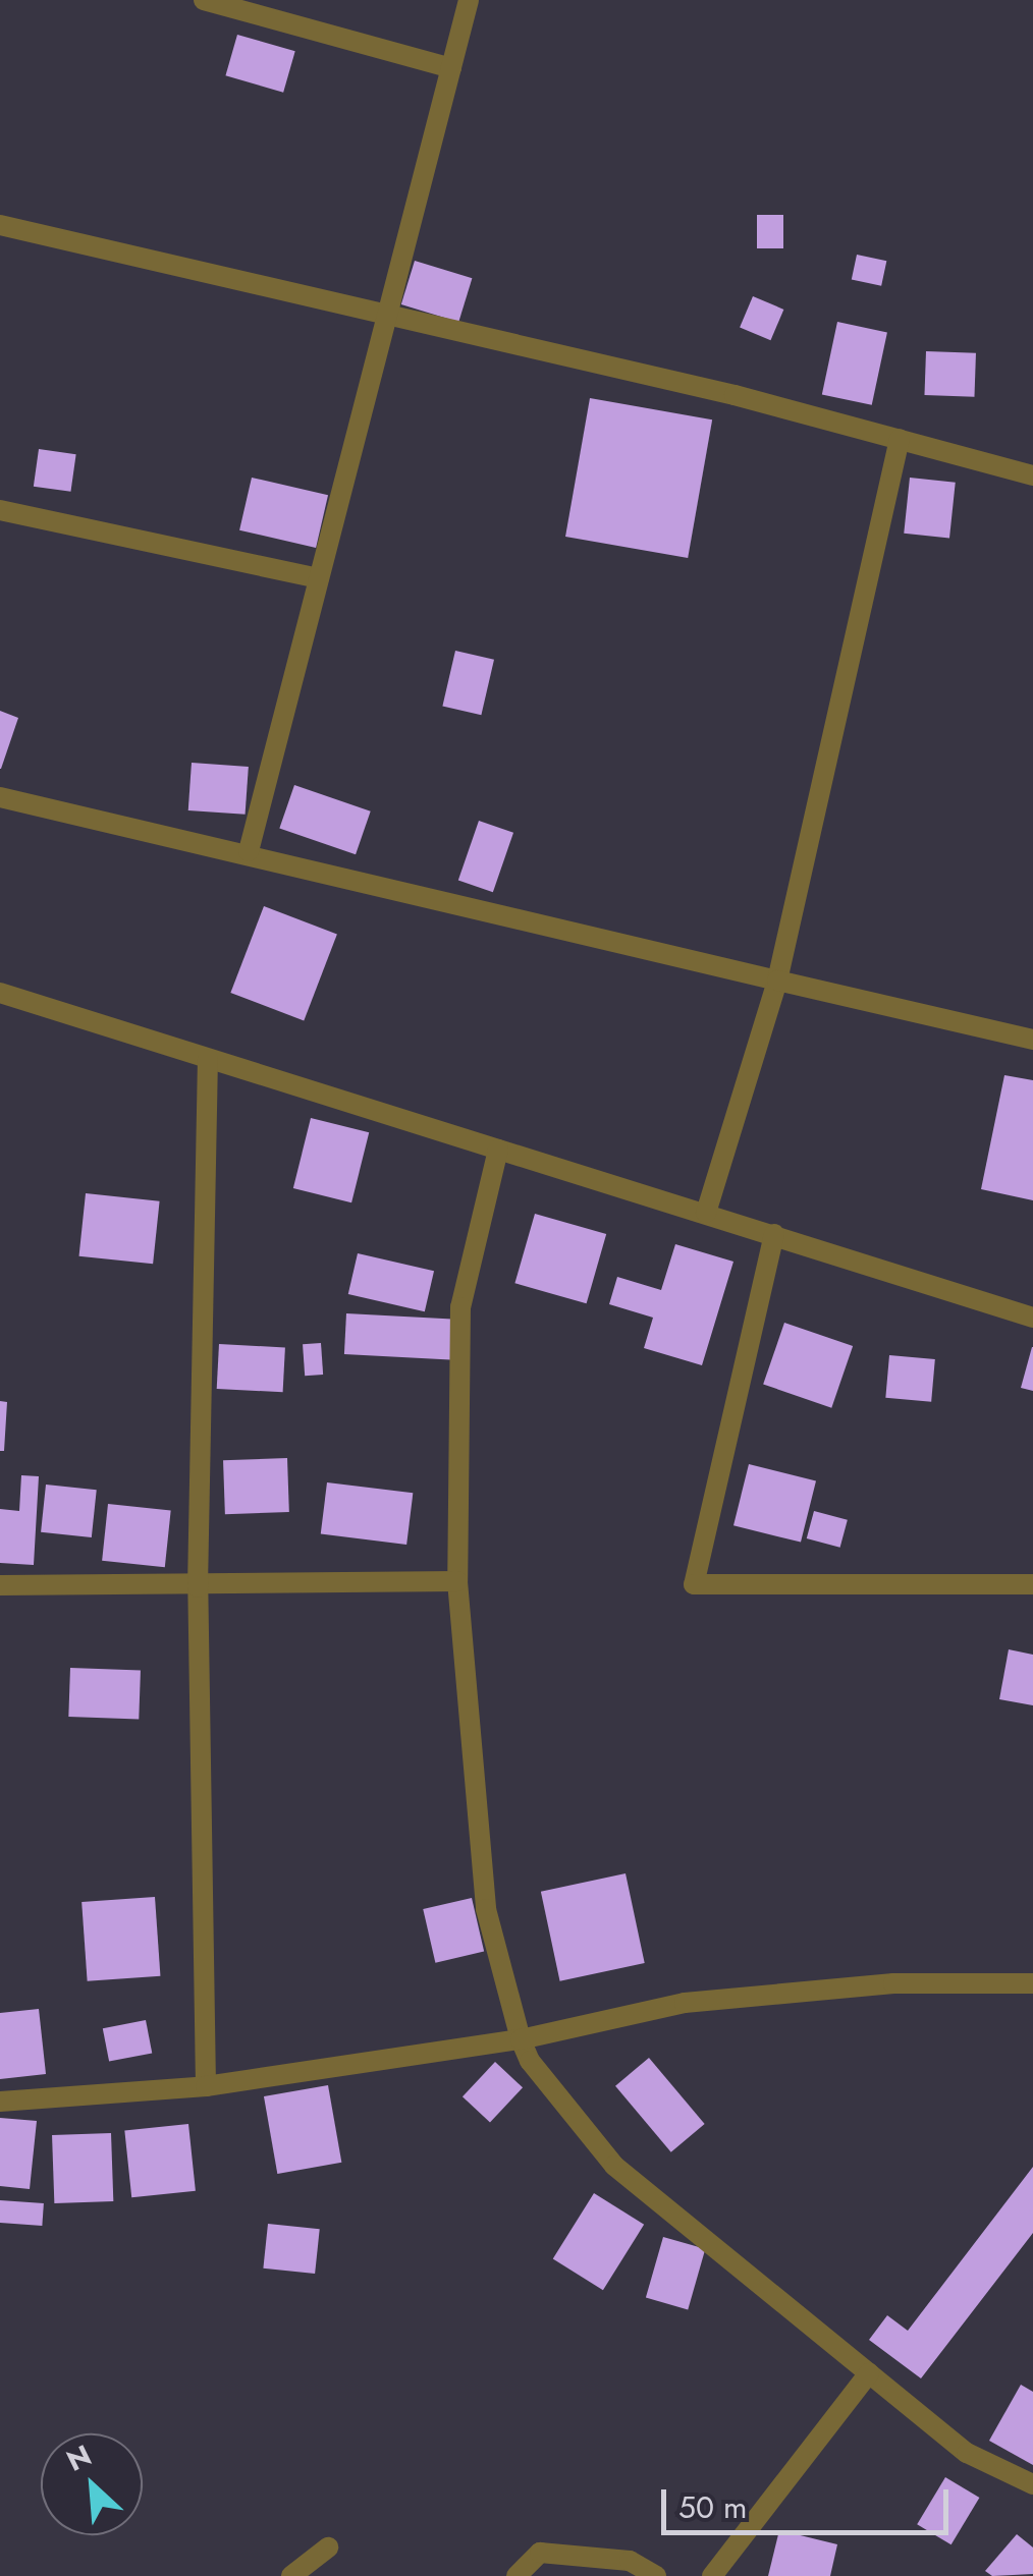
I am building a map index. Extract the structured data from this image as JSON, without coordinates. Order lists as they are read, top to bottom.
{
  "scale_bar": "50 m",
  "north": "top left"
}
